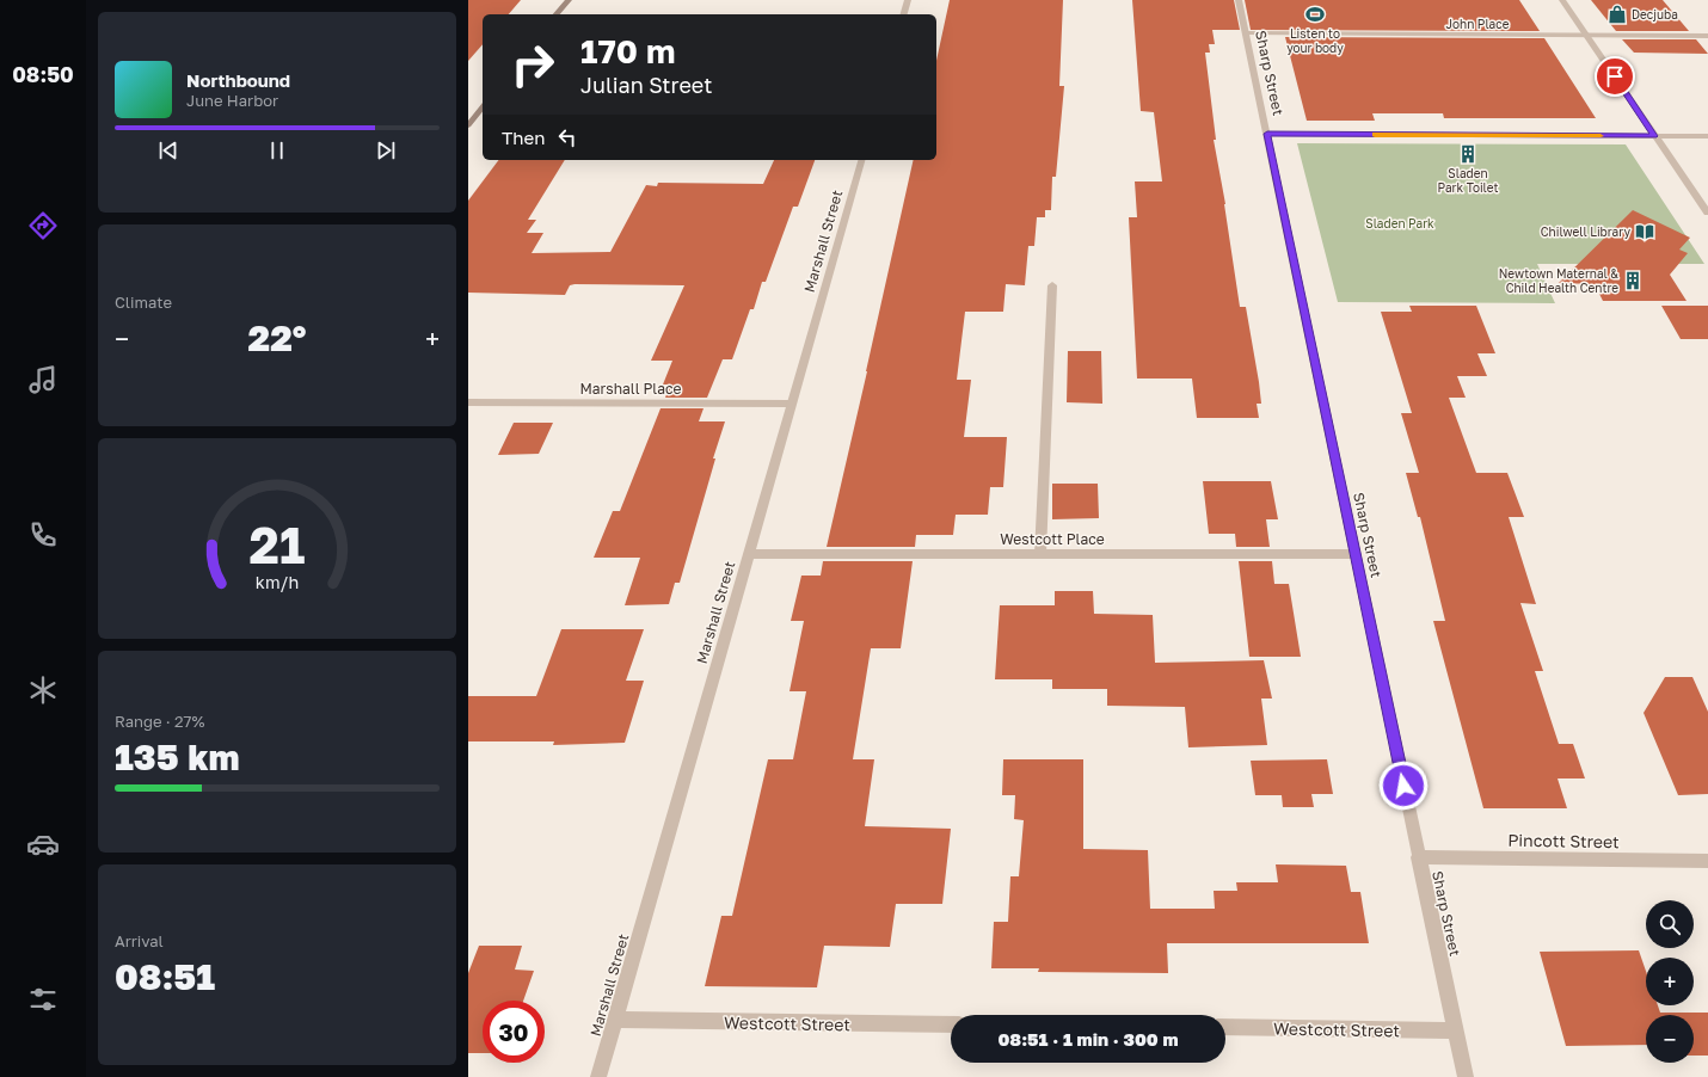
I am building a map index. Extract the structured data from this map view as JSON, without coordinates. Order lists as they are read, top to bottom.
{
  "streets": {
    "street": [
      "John Place",
      "Sharp Street",
      "Marshall Street",
      "Marshall Place",
      "Westcott Place",
      "Pincott Street",
      "Westcott Street"
    ]
  },
  "crossings": [
    ["John Place", "Sharp Street"],
    ["Sharp Street", "Westcott Place"],
    ["Sharp Street", "Pincott Street"],
    ["Sharp Street", "Westcott Street"],
    ["Marshall Street", "Marshall Place"],
    ["Marshall Street", "Westcott Place"],
    ["Marshall Street", "Westcott Street"]
  ],
  "parks": ["Sladen Park"],
  "places": {
    "sports": ["Listen to your body"],
    "shop": ["Decjuba"],
    "building": ["Sladen Park Toilet", "Newtown Maternal & Child Health Centre"],
    "library": ["Chilwell Library"]
  },
  "page": {
    "tabs": "08:50",
    "turn": ["170 m", "Julian Street"],
    "song": ["Northbound", "June Harbor"],
    "then": "Then",
    "tile": [
      "Climate",
      ["Range · 27%", "135 km"],
      ["Arrival", "08:51"]
    ],
    "heat": ["−", "22°", "+"],
    "map_buttons": ["+", "−"],
    "limit": "30",
    "trip": "08:51 · 1 min · 300 m",
    "gauge": ["21", "km/h"]
  }
}
